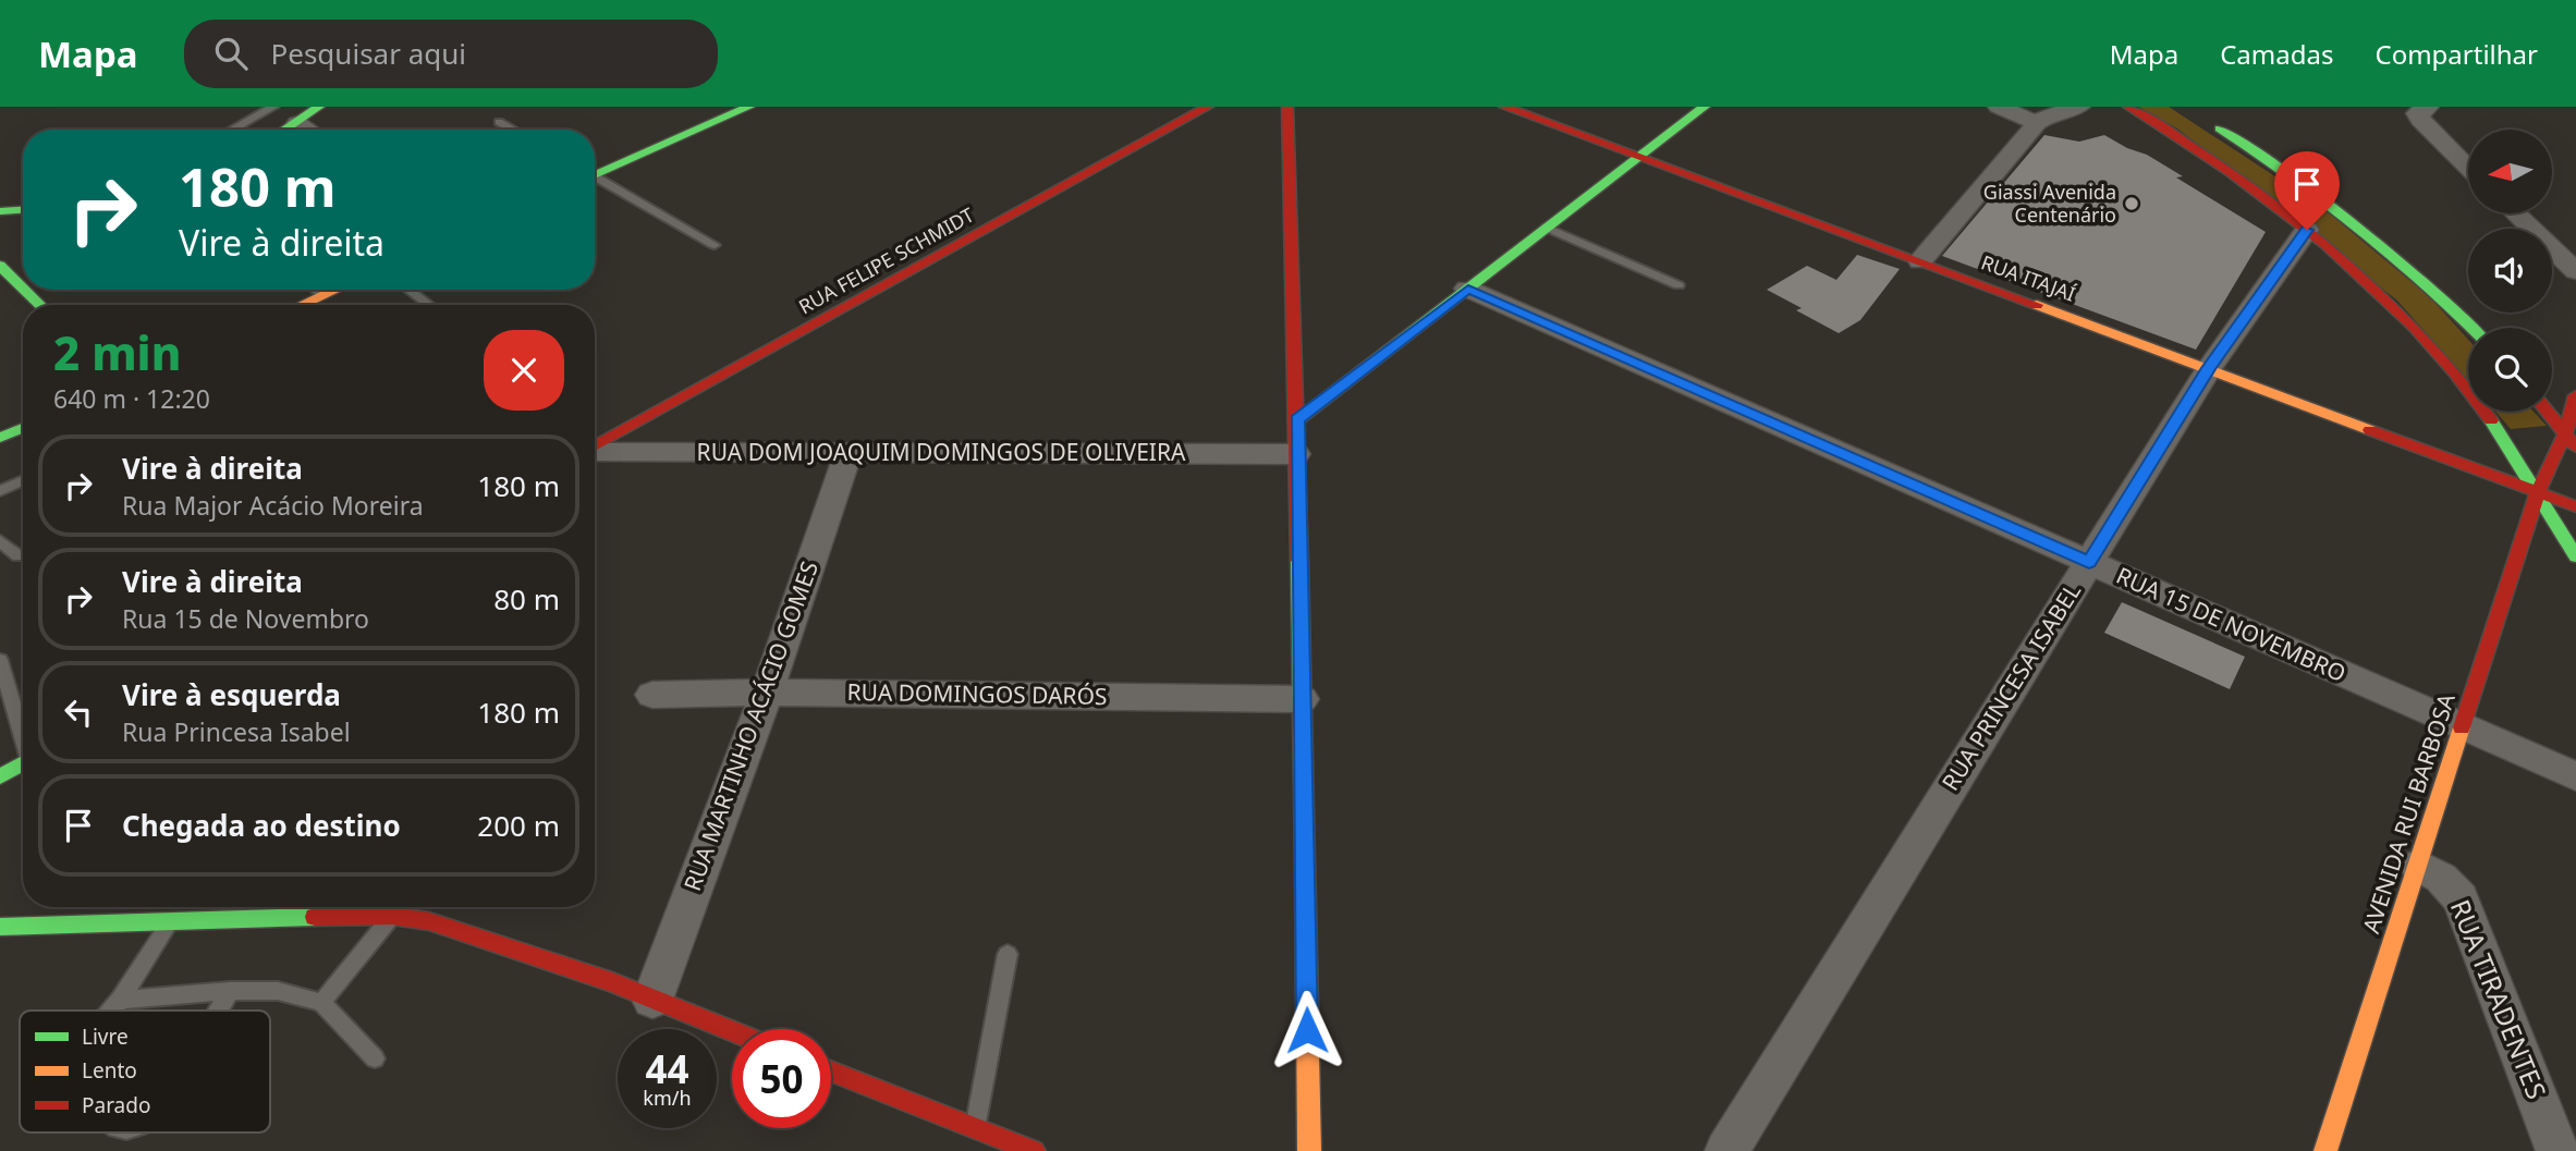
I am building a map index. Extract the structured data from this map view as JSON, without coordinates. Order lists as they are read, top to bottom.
{
  "streets": {
    "main road": ["RUA FELIPE SCHMIDT", "RUA ITAJAÍ", "AVENIDA RUI BARBOSA"],
    "street": [
      "RUA DOM JOAQUIM DOMINGOS DE OLIVEIRA",
      "RUA 15 DE NOVEMBRO",
      "RUA PRINCESA ISABEL",
      "RUA DOMINGOS DARÓS",
      "RUA MARTINHO ACÁCIO GOMES",
      "RUA TIRADENTES"
    ]
  },
  "crossings": [
    ["RUA ITAJAÍ", "RUA PRINCESA ISABEL"],
    ["RUA ITAJAÍ", "AVENIDA RUI BARBOSA"],
    ["RUA DOM JOAQUIM DOMINGOS DE OLIVEIRA", "RUA MARTINHO ACÁCIO GOMES"],
    ["RUA 15 DE NOVEMBRO", "RUA PRINCESA ISABEL"],
    ["RUA 15 DE NOVEMBRO", "AVENIDA RUI BARBOSA"],
    ["RUA DOMINGOS DARÓS", "RUA MARTINHO ACÁCIO GOMES"],
    ["AVENIDA RUI BARBOSA", "RUA TIRADENTES"]
  ],
  "places": ["Giassi Avenida Centenário"],
  "legend": ["Livre", "Lento", "Parado"],
  "north": "left",
  "page": {
    "header": "Mapa",
    "search": "Pesquisar aqui",
    "nav": ["Mapa", "Camadas", "Compartilhar"],
    "turn": ["180 m", "Vire à direita"],
    "heading": ["2 min", "640 m · 12:20"],
    "list": [
      {
        "name": "Vire à direita",
        "note": "Rua Major Acácio Moreira",
        "value": "180 m"
      },
      {
        "name": "Vire à direita",
        "note": "Rua 15 de Novembro",
        "value": "80 m"
      },
      {
        "name": "Vire à esquerda",
        "note": "Rua Princesa Isabel",
        "value": "180 m"
      },
      {
        "name": "Chegada ao destino",
        "value": "200 m"
      }
    ],
    "speed": "44 km/h",
    "limit": "50"
  }
}
